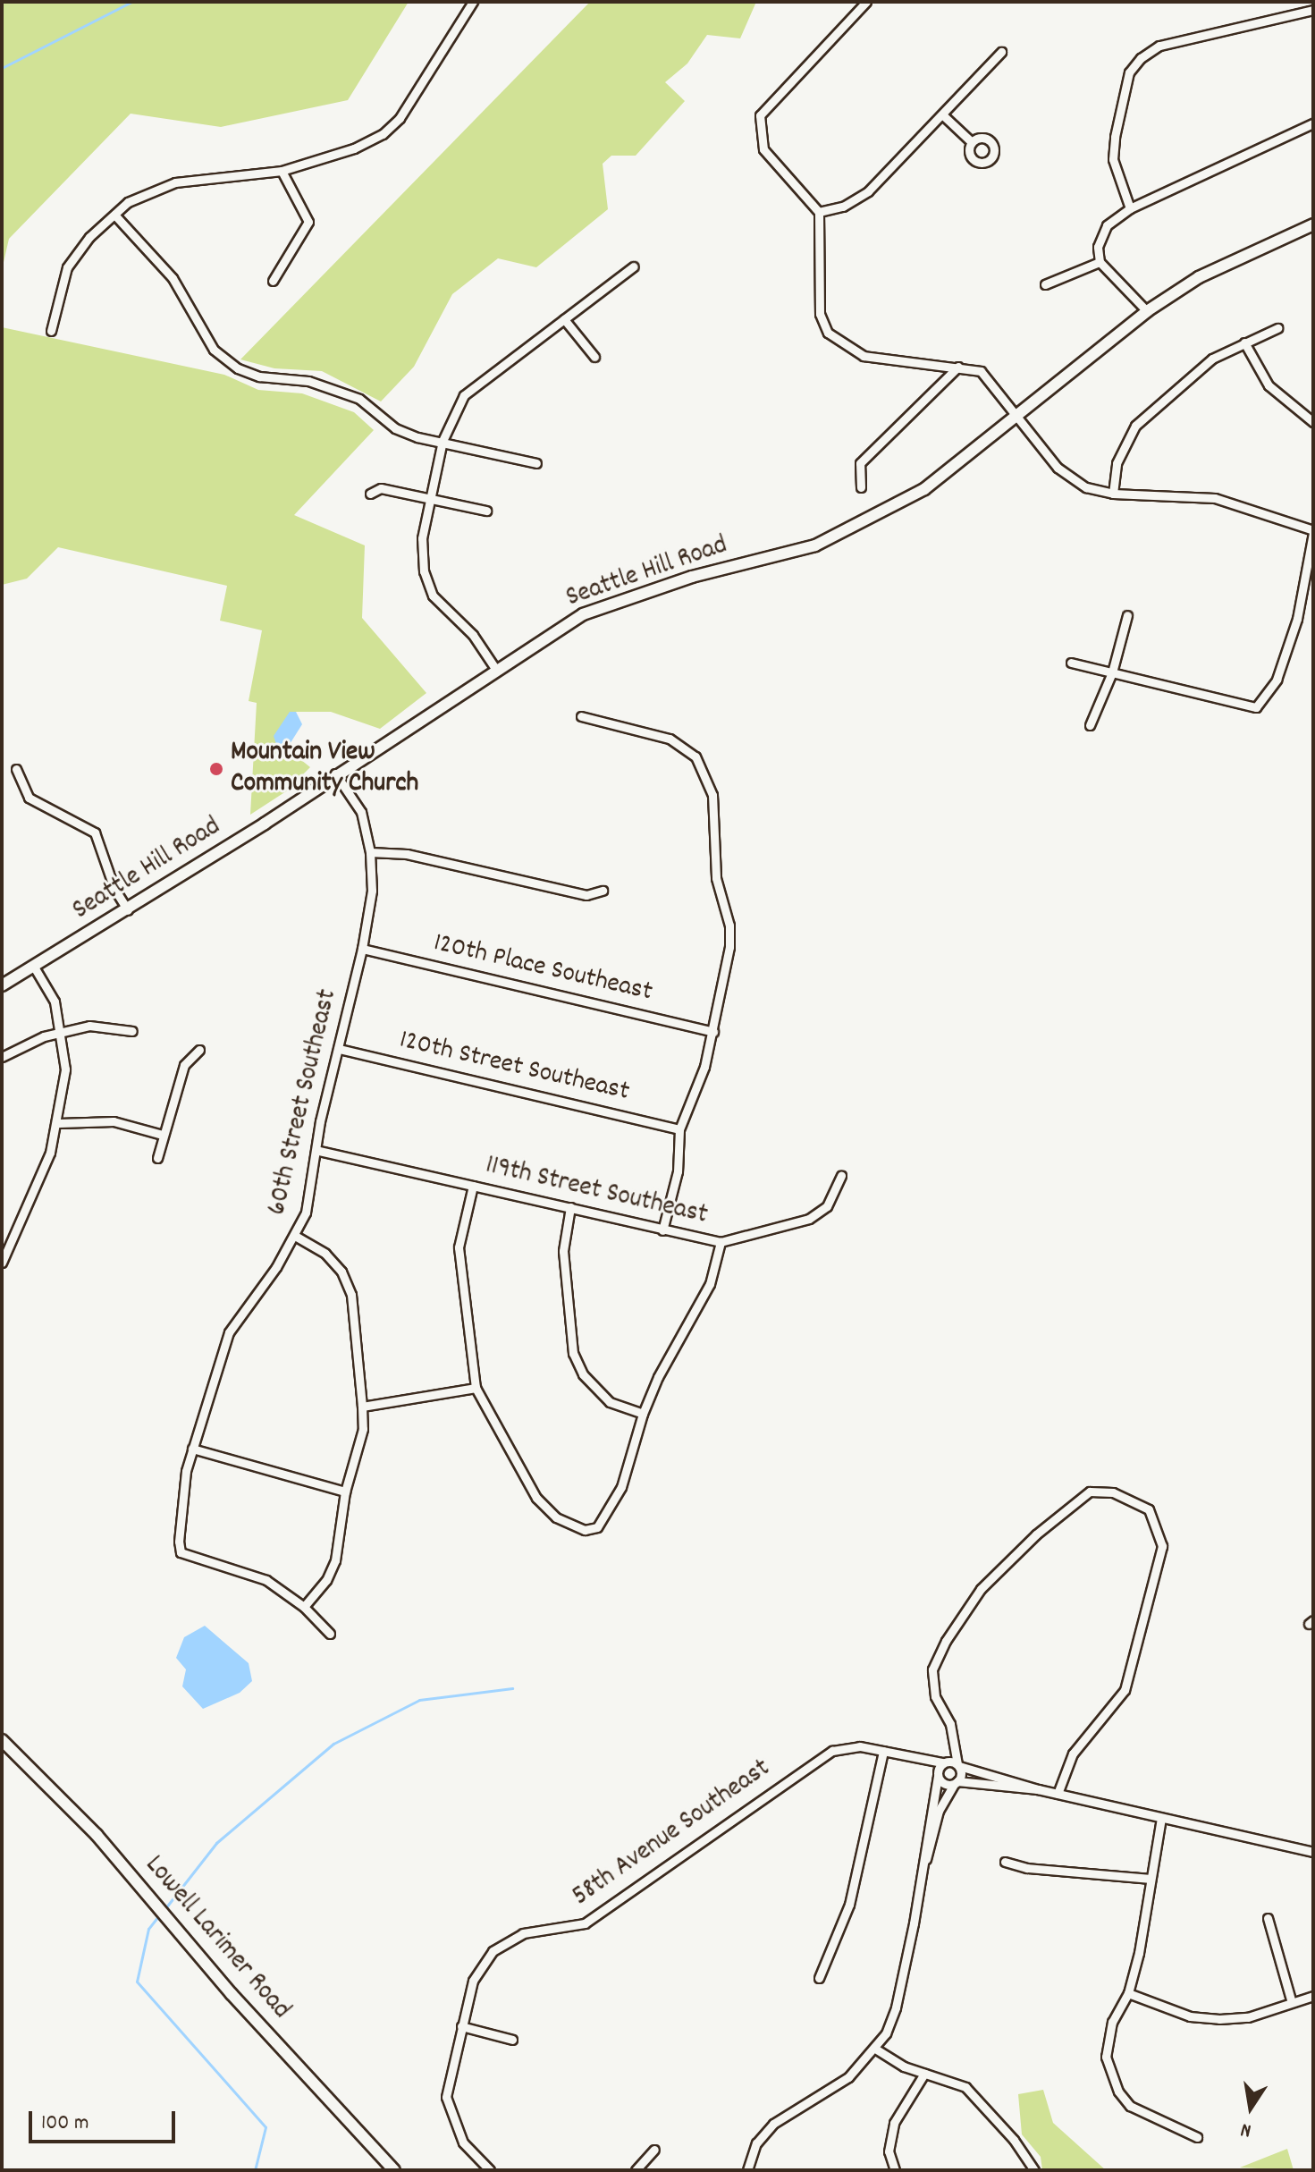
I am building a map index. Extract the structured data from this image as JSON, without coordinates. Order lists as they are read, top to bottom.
{
  "streets": {
    "main road": ["Seattle Hill Road", "Lowell Larimer Road"],
    "street": [
      "120th Place Southeast",
      "120th Street Southeast",
      "60th Street Southeast",
      "119th Street Southeast",
      "58th Avenue Southeast"
    ]
  },
  "crossings": [
    ["Seattle Hill Road", "60th Street Southeast"],
    ["120th Place Southeast", "60th Street Southeast"],
    ["120th Street Southeast", "60th Street Southeast"],
    ["60th Street Southeast", "119th Street Southeast"]
  ],
  "places": ["Mountain View Community Church"],
  "scale_bar": "100 m",
  "north": "bottom"
}
